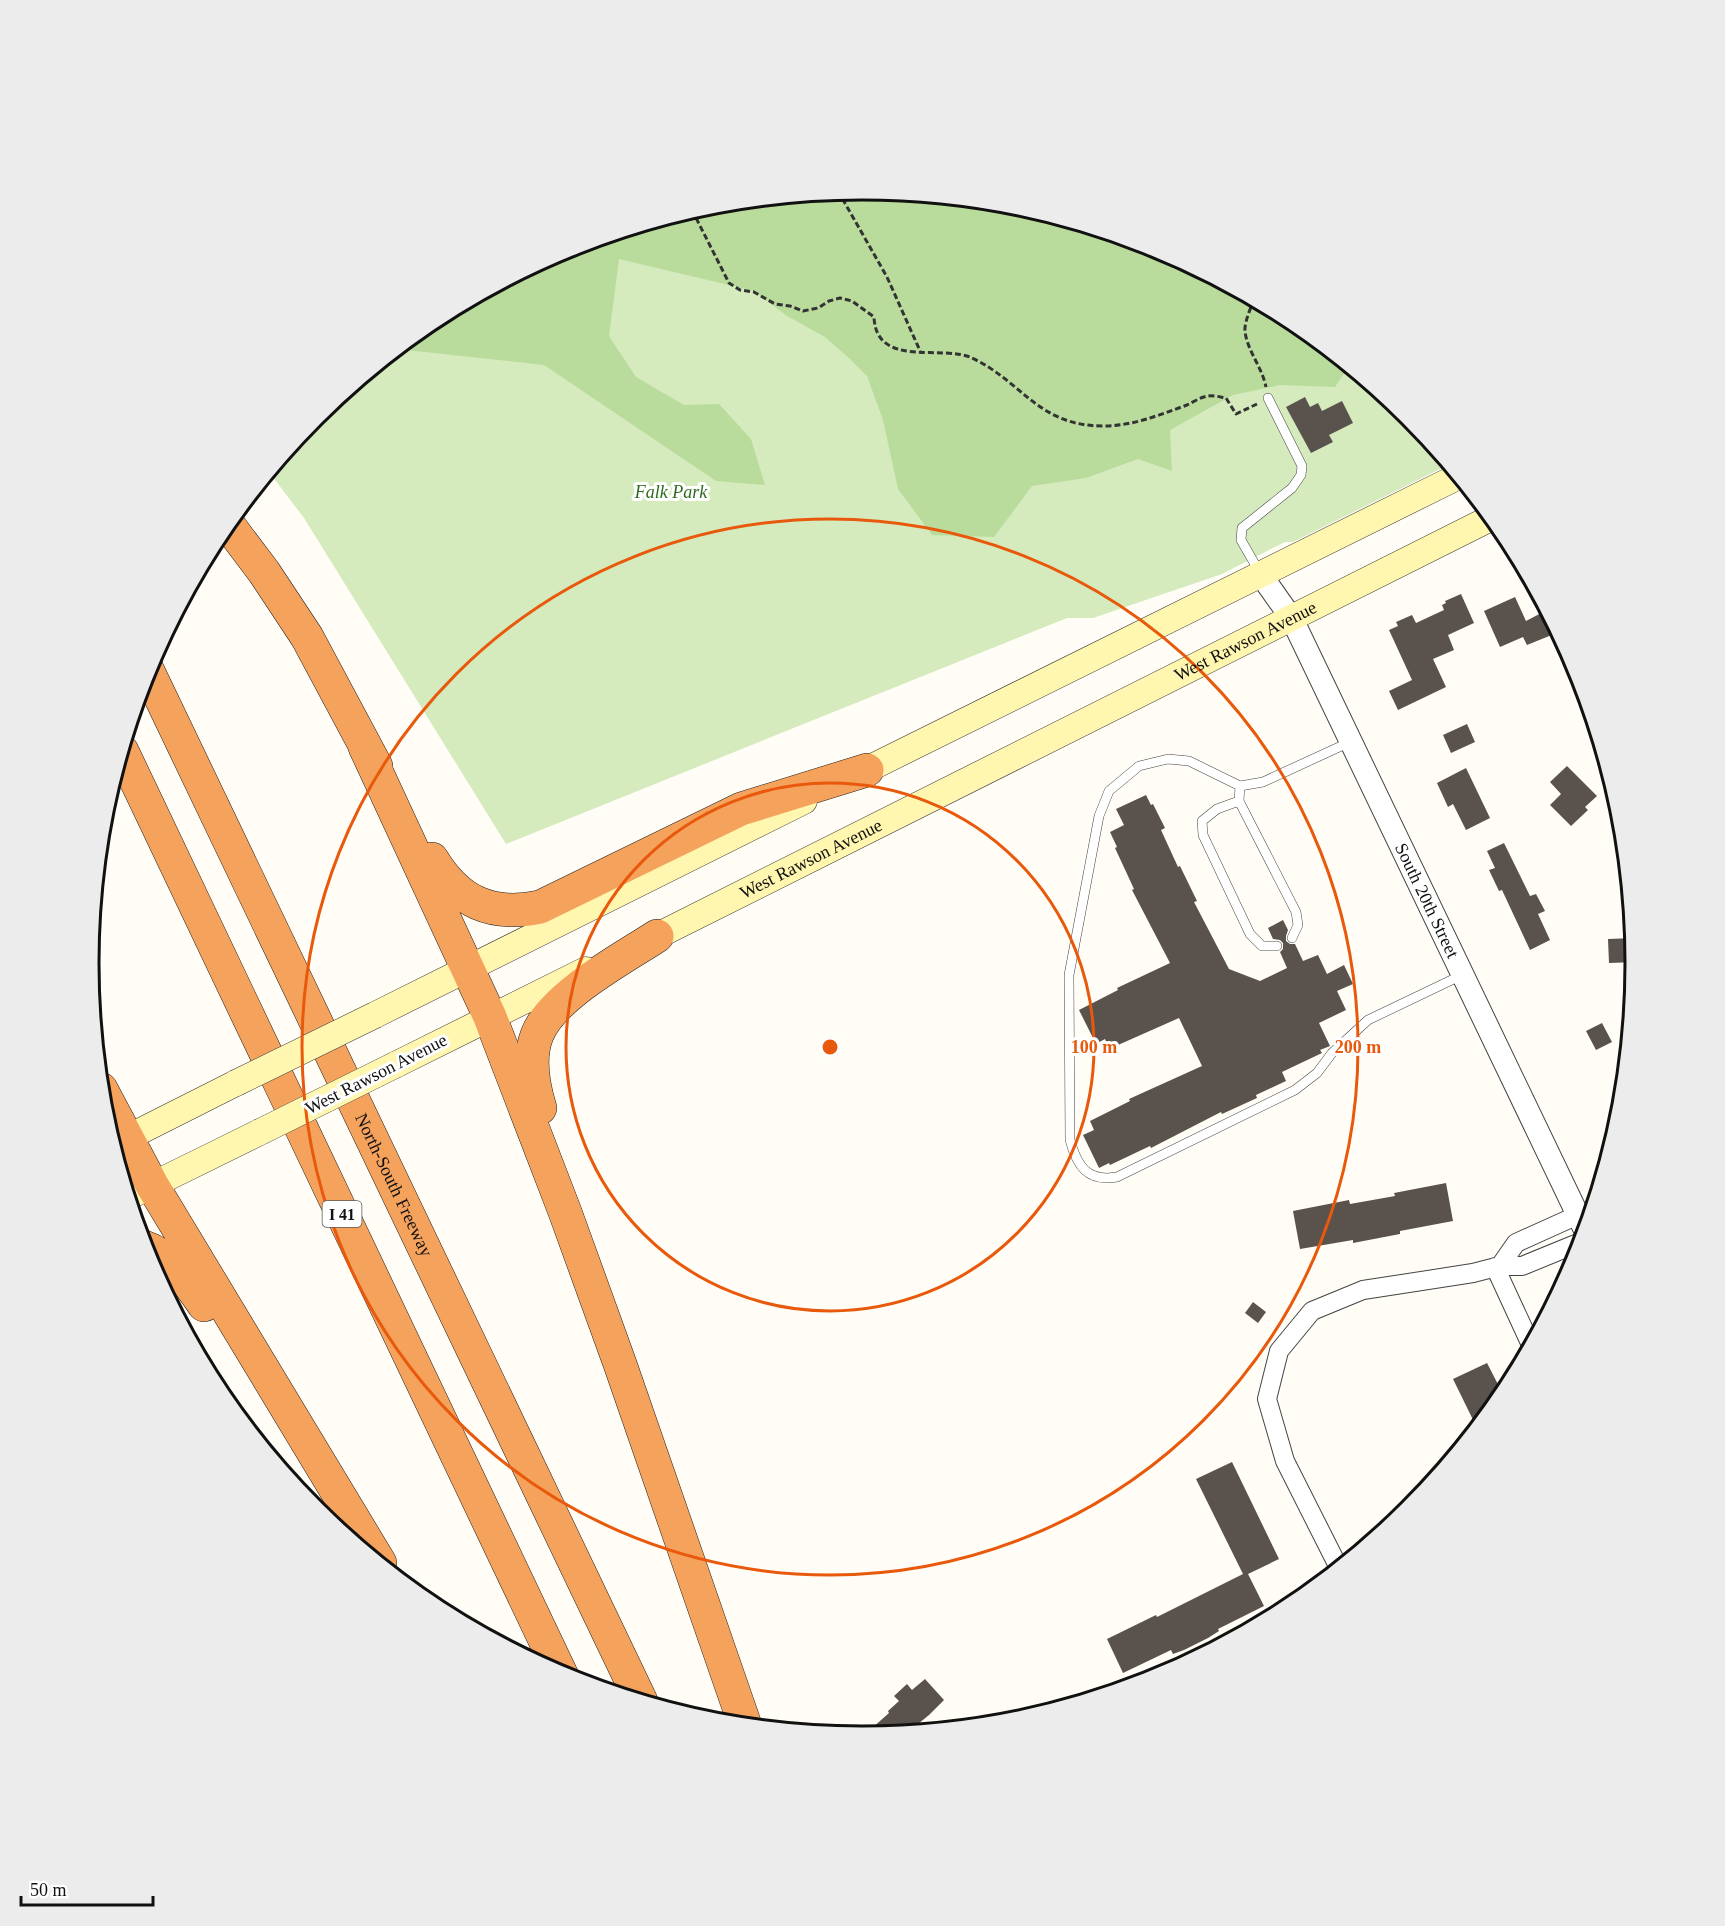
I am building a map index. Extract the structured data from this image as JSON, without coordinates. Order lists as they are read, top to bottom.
{
  "streets": {
    "highway": ["North-South Freeway", "I 41"],
    "main road": ["West Rawson Avenue"],
    "street": ["South 20th Street"]
  },
  "crossings": [
    ["West Rawson Avenue", "South 20th Street"]
  ],
  "parks": ["Falk Park"],
  "scale_bar": "50 m",
  "rings": ["100 m", "200 m"]
}
